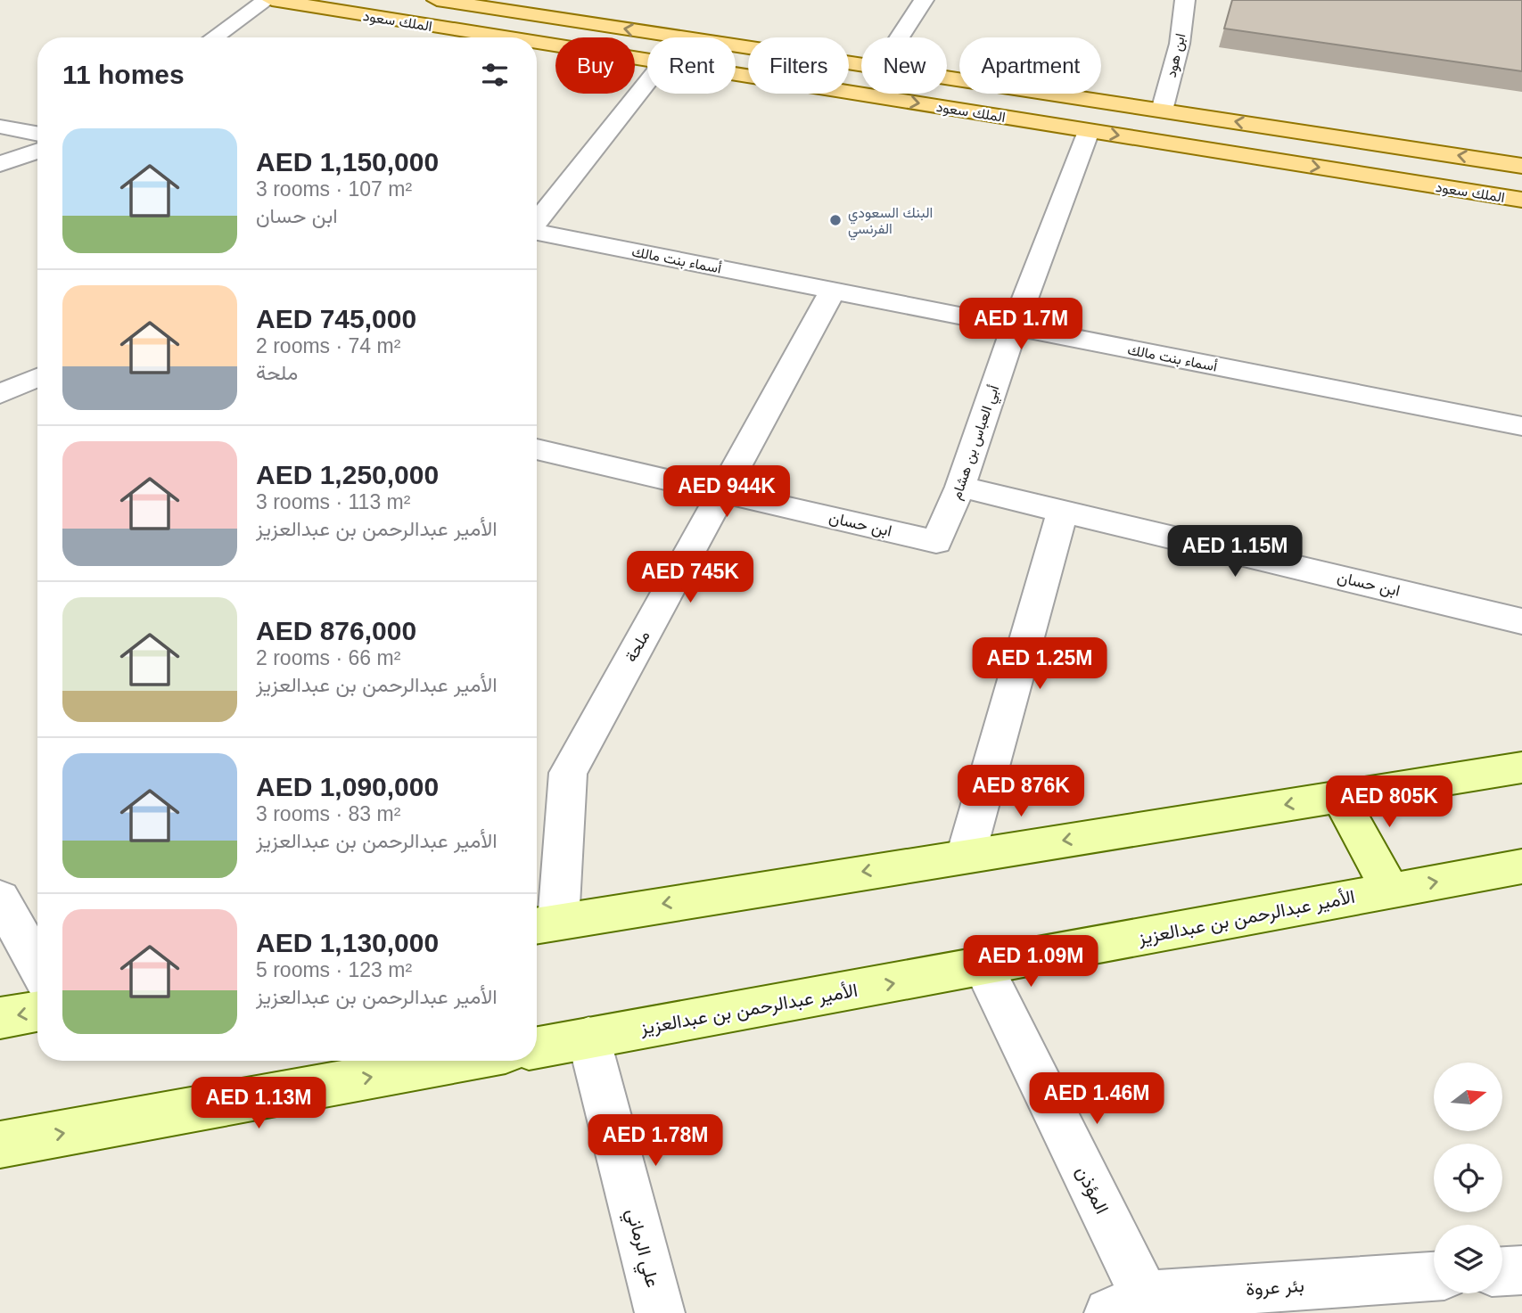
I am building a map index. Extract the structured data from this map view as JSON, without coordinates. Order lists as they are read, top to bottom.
{
  "streets": {
    "main road": ["الملك سعود"],
    "street": [
      "ابن هود",
      "أسماء بنت مالك",
      "أبي العباس بن هشام",
      "ابن حسان",
      "ملحة",
      "الأمير عبدالرحمن بن عبدالعزيز",
      "المؤذن",
      "علي الرماني",
      "بئر عروة"
    ]
  },
  "crossings": [
    ["الملك سعود", "ابن هود"],
    ["الملك سعود", "أبي العباس بن هشام"],
    ["أسماء بنت مالك", "أبي العباس بن هشام"],
    ["أسماء بنت مالك", "ملحة"],
    ["أبي العباس بن هشام", "ابن حسان"],
    ["ابن حسان", "ملحة"],
    ["الأمير عبدالرحمن بن عبدالعزيز", "المؤذن"],
    ["الأمير عبدالرحمن بن عبدالعزيز", "علي الرماني"],
    ["المؤذن", "بئر عروة"]
  ],
  "places": ["البنك السعودي الفرنسي"],
  "north": "right",
  "page": {
    "chip": [
      "Buy",
      "Rent",
      "Filters",
      "New",
      "Apartment"
    ],
    "heading": "11 homes",
    "list": [
      {
        "name": "AED 1,150,000",
        "note": "3 rooms · 107 m² · ابن حسان"
      },
      {
        "name": "AED 745,000",
        "note": "2 rooms · 74 m² · ملحة"
      },
      {
        "name": "AED 1,250,000",
        "note": "3 rooms · 113 m² · الأمير عبدالرحمن بن عبدالعزيز"
      },
      {
        "name": "AED 876,000",
        "note": "2 rooms · 66 m² · الأمير عبدالرحمن بن عبدالعزيز"
      },
      {
        "name": "AED 1,090,000",
        "note": "3 rooms · 83 m² · الأمير عبدالرحمن بن عبدالعزيز"
      },
      {
        "name": "AED 1,130,000",
        "note": "5 rooms · 123 m² · الأمير عبدالرحمن بن عبدالعزيز"
      }
    ],
    "price": [
      "AED 1.7M",
      "AED 944K",
      "AED 1.15M",
      "AED 745K",
      "AED 1.25M",
      "AED 876K",
      "AED 805K",
      "AED 1.09M",
      "AED 1.46M",
      "AED 1.13M",
      "AED 1.78M"
    ]
  }
}
